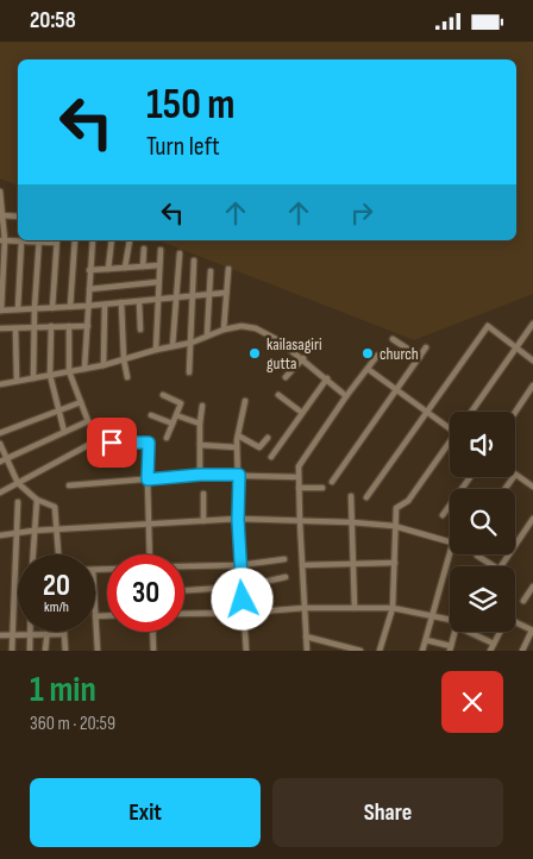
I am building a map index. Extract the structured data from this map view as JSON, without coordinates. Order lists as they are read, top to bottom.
{
  "places": ["kailasagiri gutta", "church"],
  "page": {
    "status": "20:58",
    "turn": ["150 m", "Turn left"],
    "speed": "20 km/h",
    "limit": "30",
    "heading": ["1 min", "360 m · 20:59"],
    "buttons": ["Exit", "Share"]
  }
}
